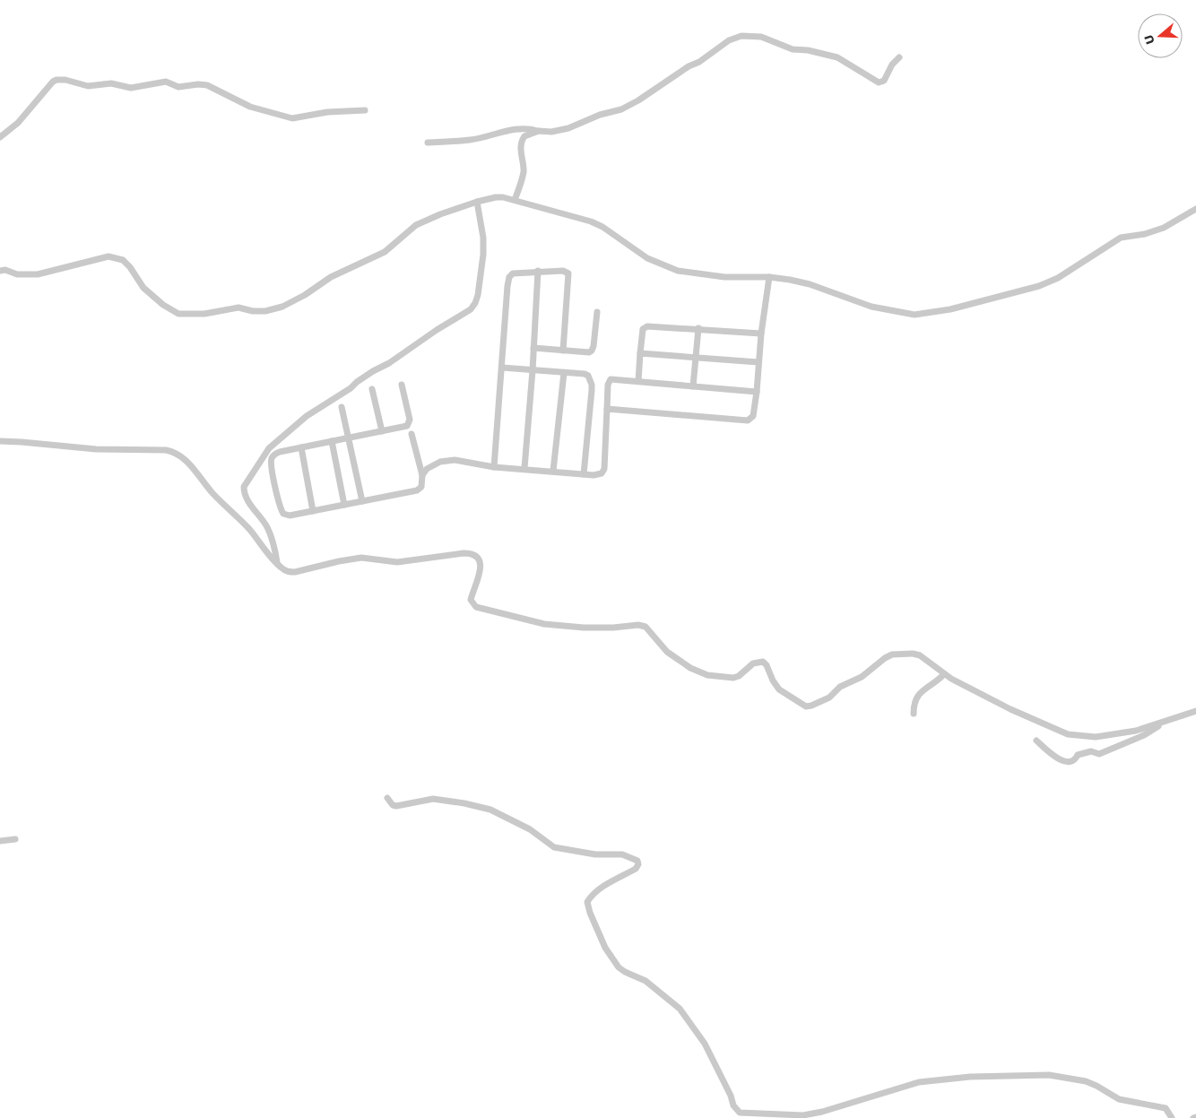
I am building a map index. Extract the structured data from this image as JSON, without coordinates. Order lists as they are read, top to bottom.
{
  "north": "left"
}
